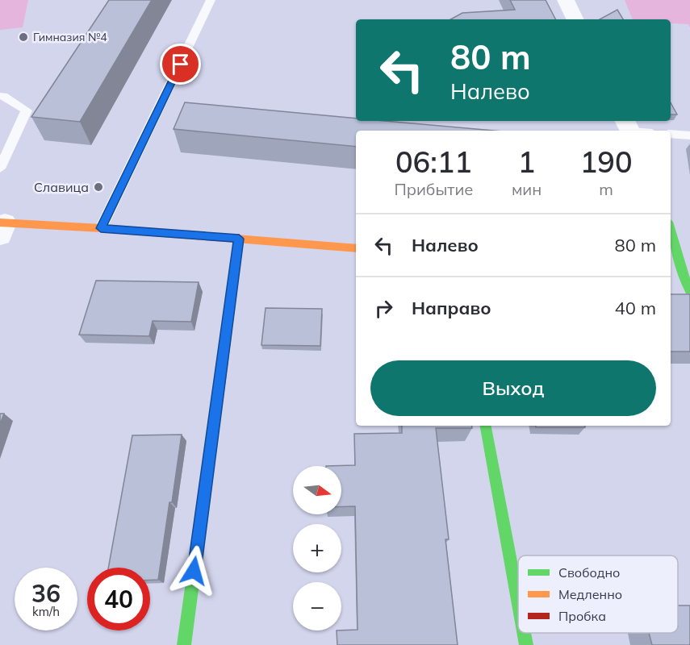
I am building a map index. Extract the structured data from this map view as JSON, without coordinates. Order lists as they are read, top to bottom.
{
  "places": ["Гимназия №4", "Славица"],
  "legend": ["Свободно", "Медленно", "Пробка"],
  "north": "right",
  "page": {
    "turn": ["80 m", "Налево"],
    "eta": [
      "06:11",
      "Прибытие",
      "1",
      "мин",
      "190",
      "m"
    ],
    "list": [
      {
        "name": "Налево",
        "value": "80 m"
      },
      {
        "name": "Направо",
        "value": "40 m"
      }
    ],
    "buttons": "Выход",
    "map_buttons": ["+", "−"],
    "speed": "36 km/h",
    "limit": "40"
  }
}
